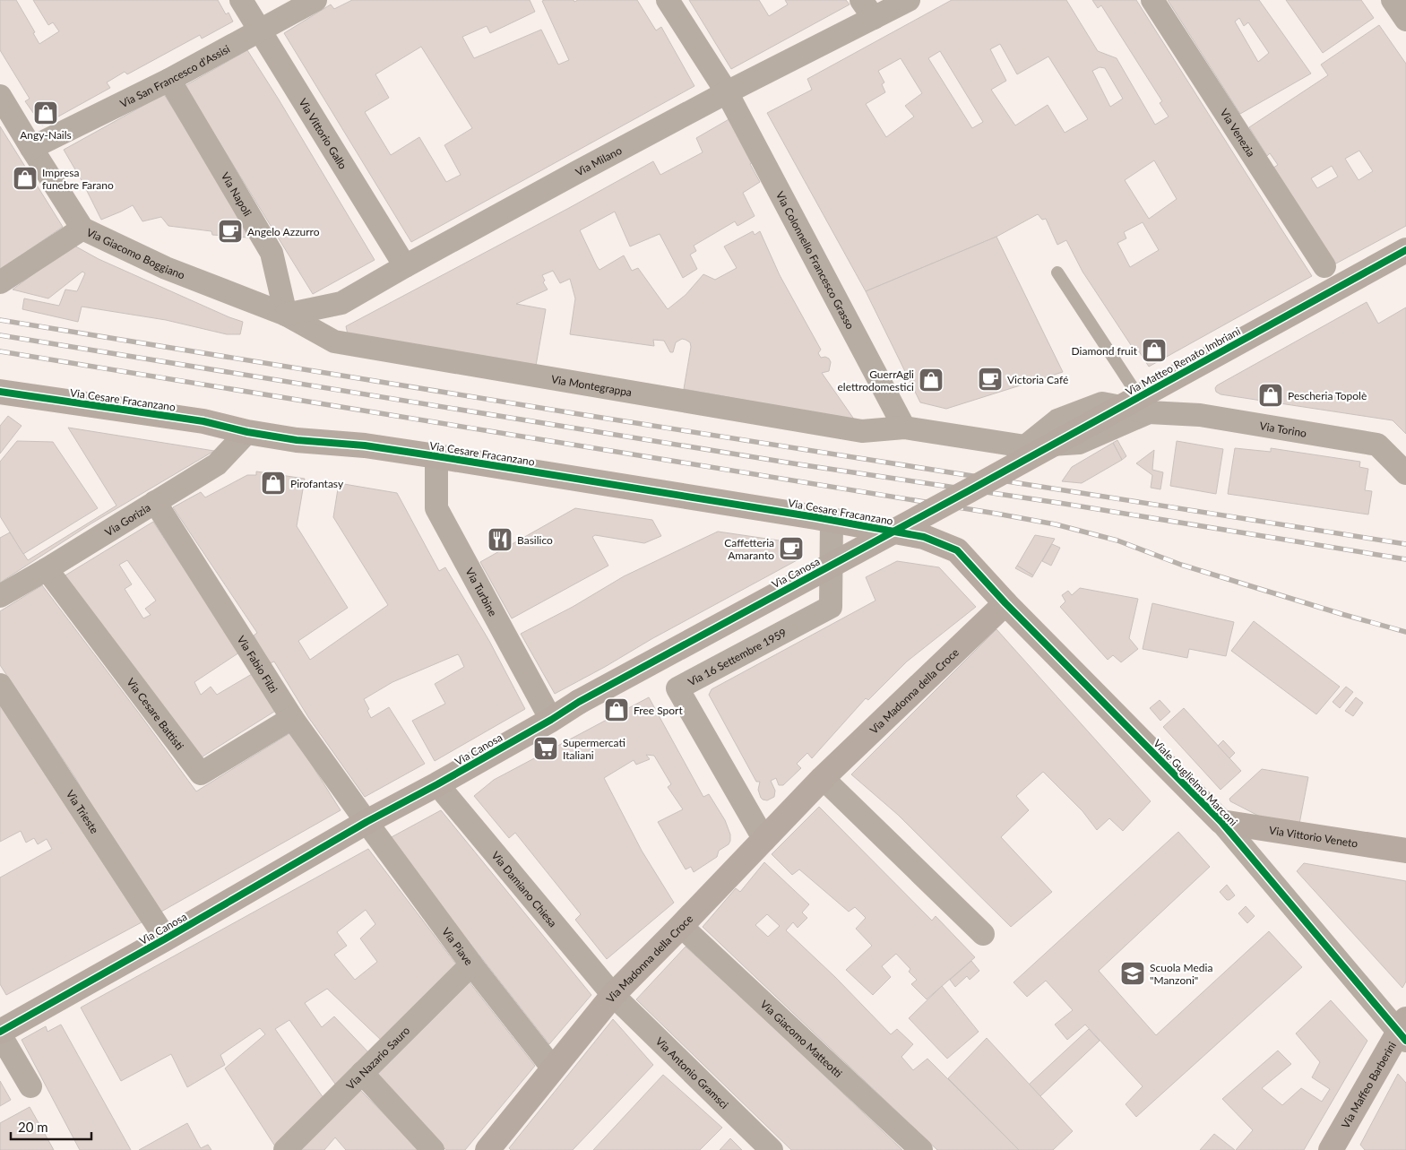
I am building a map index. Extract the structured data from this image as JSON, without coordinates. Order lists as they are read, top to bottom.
{
  "streets": {
    "street": [
      "Via San Francesco d'Assisi",
      "Via Venezia",
      "Via Vittorio Gallo",
      "Via Milano",
      "Via Napoli",
      "Via Giacomo Boggiano",
      "Via Colonnello Francesco Grasso",
      "Via Matteo Renato Imbriani",
      "Via Montegrappa",
      "Via Cesare Fracanzano",
      "Via Torino",
      "Via Gorizia",
      "Via Canosa",
      "Via Turbine",
      "Via 16 Settembre 1959",
      "Via Fabio Filzi",
      "Via Madonna della Croce",
      "Via Cesare Battisti",
      "Viale Guglielmo Marconi",
      "Via Trieste",
      "Via Vittorio Veneto",
      "Via Damiano Chiesa",
      "Via Piave",
      "Via Giacomo Matteotti",
      "Via Nazario Sauro",
      "Via Antonio Gramsci",
      "Via Maffeo Barberini"
    ]
  },
  "crossings": [
    ["Via San Francesco d'Assisi", "Via Vittorio Gallo"],
    ["Via San Francesco d'Assisi", "Via Napoli"],
    ["Via San Francesco d'Assisi", "Via Giacomo Boggiano"],
    ["Via Vittorio Gallo", "Via Milano"],
    ["Via Milano", "Via Napoli"],
    ["Via Milano", "Via Giacomo Boggiano"],
    ["Via Milano", "Via Colonnello Francesco Grasso"],
    ["Via Milano", "Via Montegrappa"],
    ["Via Napoli", "Via Giacomo Boggiano"],
    ["Via Napoli", "Via Montegrappa"],
    ["Via Giacomo Boggiano", "Via Montegrappa"],
    ["Via Colonnello Francesco Grasso", "Via Montegrappa"],
    ["Via Colonnello Francesco Grasso", "Via Torino"],
    ["Via Matteo Renato Imbriani", "Via Torino"],
    ["Via Matteo Renato Imbriani", "Via Canosa"],
    ["Via Montegrappa", "Via Torino"],
    ["Via Cesare Fracanzano", "Via Gorizia"],
    ["Via Cesare Fracanzano", "Via Turbine"],
    ["Via Cesare Fracanzano", "Via 16 Settembre 1959"],
    ["Via Cesare Fracanzano", "Viale Guglielmo Marconi"],
    ["Via Gorizia", "Via Fabio Filzi"],
    ["Via Gorizia", "Via Cesare Battisti"],
    ["Via Canosa", "Via Turbine"],
    ["Via Canosa", "Via Fabio Filzi"],
    ["Via Canosa", "Via Trieste"],
    ["Via Canosa", "Via Damiano Chiesa"],
    ["Via Canosa", "Via Piave"],
    ["Via 16 Settembre 1959", "Via Madonna della Croce"],
    ["Via Fabio Filzi", "Via Cesare Battisti"],
    ["Via Fabio Filzi", "Via Piave"],
    ["Via Madonna della Croce", "Viale Guglielmo Marconi"],
    ["Via Madonna della Croce", "Via Damiano Chiesa"],
    ["Via Madonna della Croce", "Via Piave"],
    ["Via Madonna della Croce", "Via Giacomo Matteotti"],
    ["Via Madonna della Croce", "Via Antonio Gramsci"],
    ["Viale Guglielmo Marconi", "Via Vittorio Veneto"],
    ["Viale Guglielmo Marconi", "Via Maffeo Barberini"],
    ["Via Damiano Chiesa", "Via Antonio Gramsci"],
    ["Via Piave", "Via Nazario Sauro"]
  ],
  "places": {
    "shop": [
      "Angy-Nails",
      "Impresa funebre Farano",
      "Diamond fruit",
      "GuerrAgli elettrodomestici",
      "Pescheria Topolè",
      "Pirofantasy",
      "Free Sport"
    ],
    "cafe": ["Angelo Azzurro", "Victoria Café", "Caffetteria Amaranto"],
    "restaurant": ["Basilico"],
    "supermarket": ["Supermercati Italiani"],
    "school or university": ["Scuola Media \"Manzoni\""]
  },
  "scale_bar": "20 m"
}
